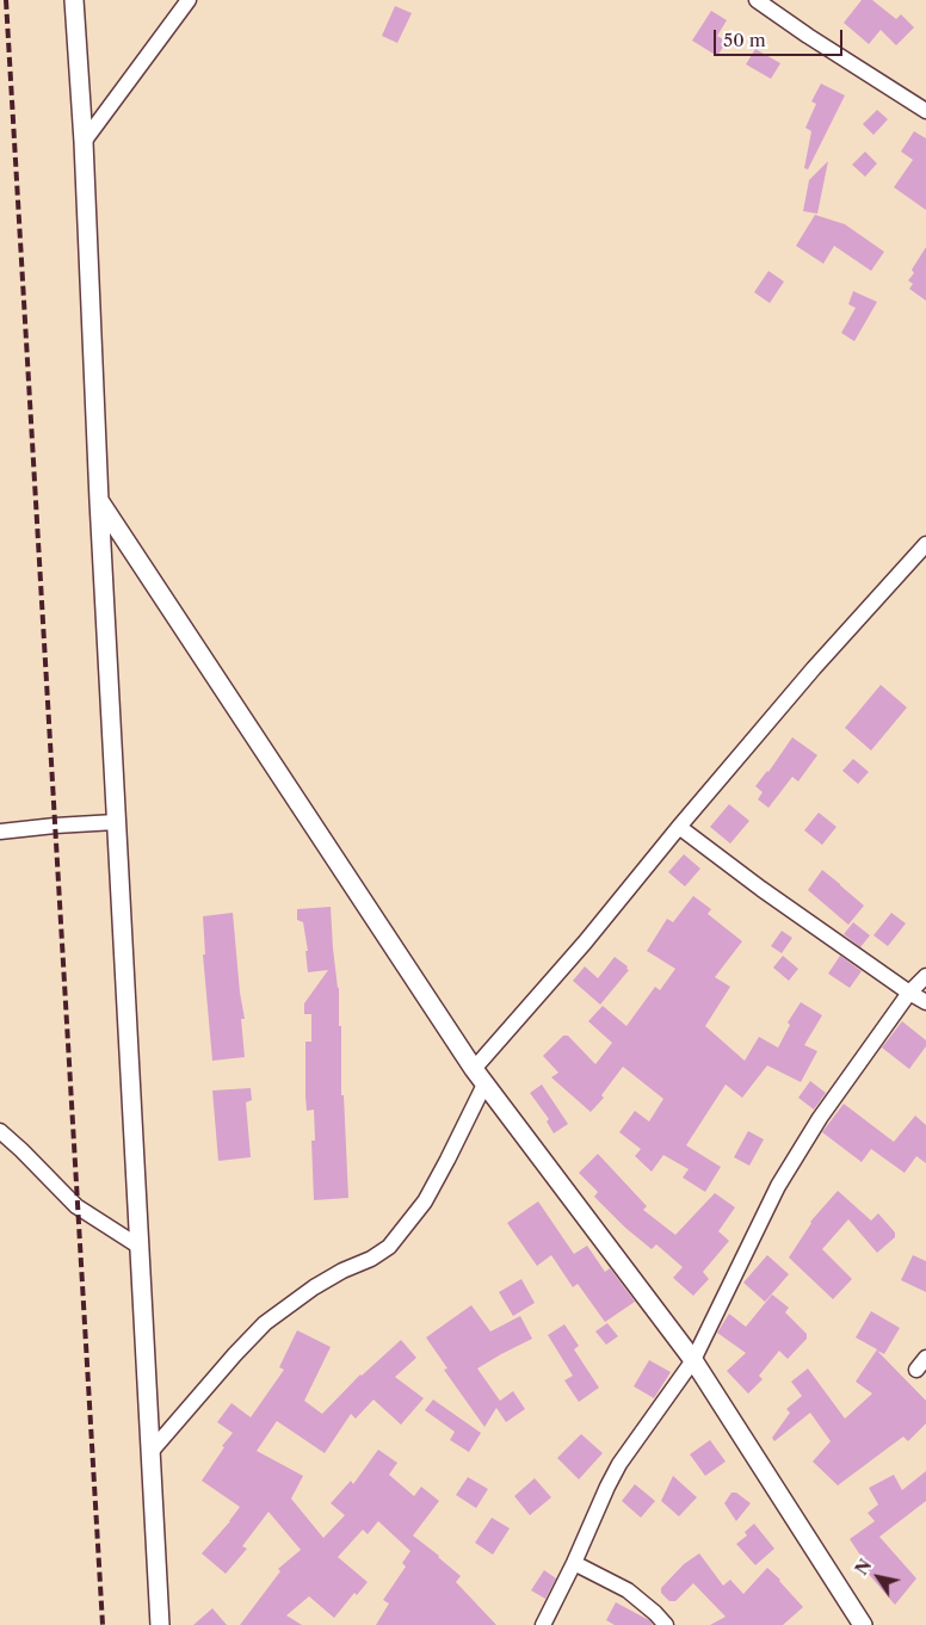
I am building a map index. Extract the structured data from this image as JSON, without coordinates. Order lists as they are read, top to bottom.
{
  "scale_bar": "50 m",
  "north": "top left"
}
